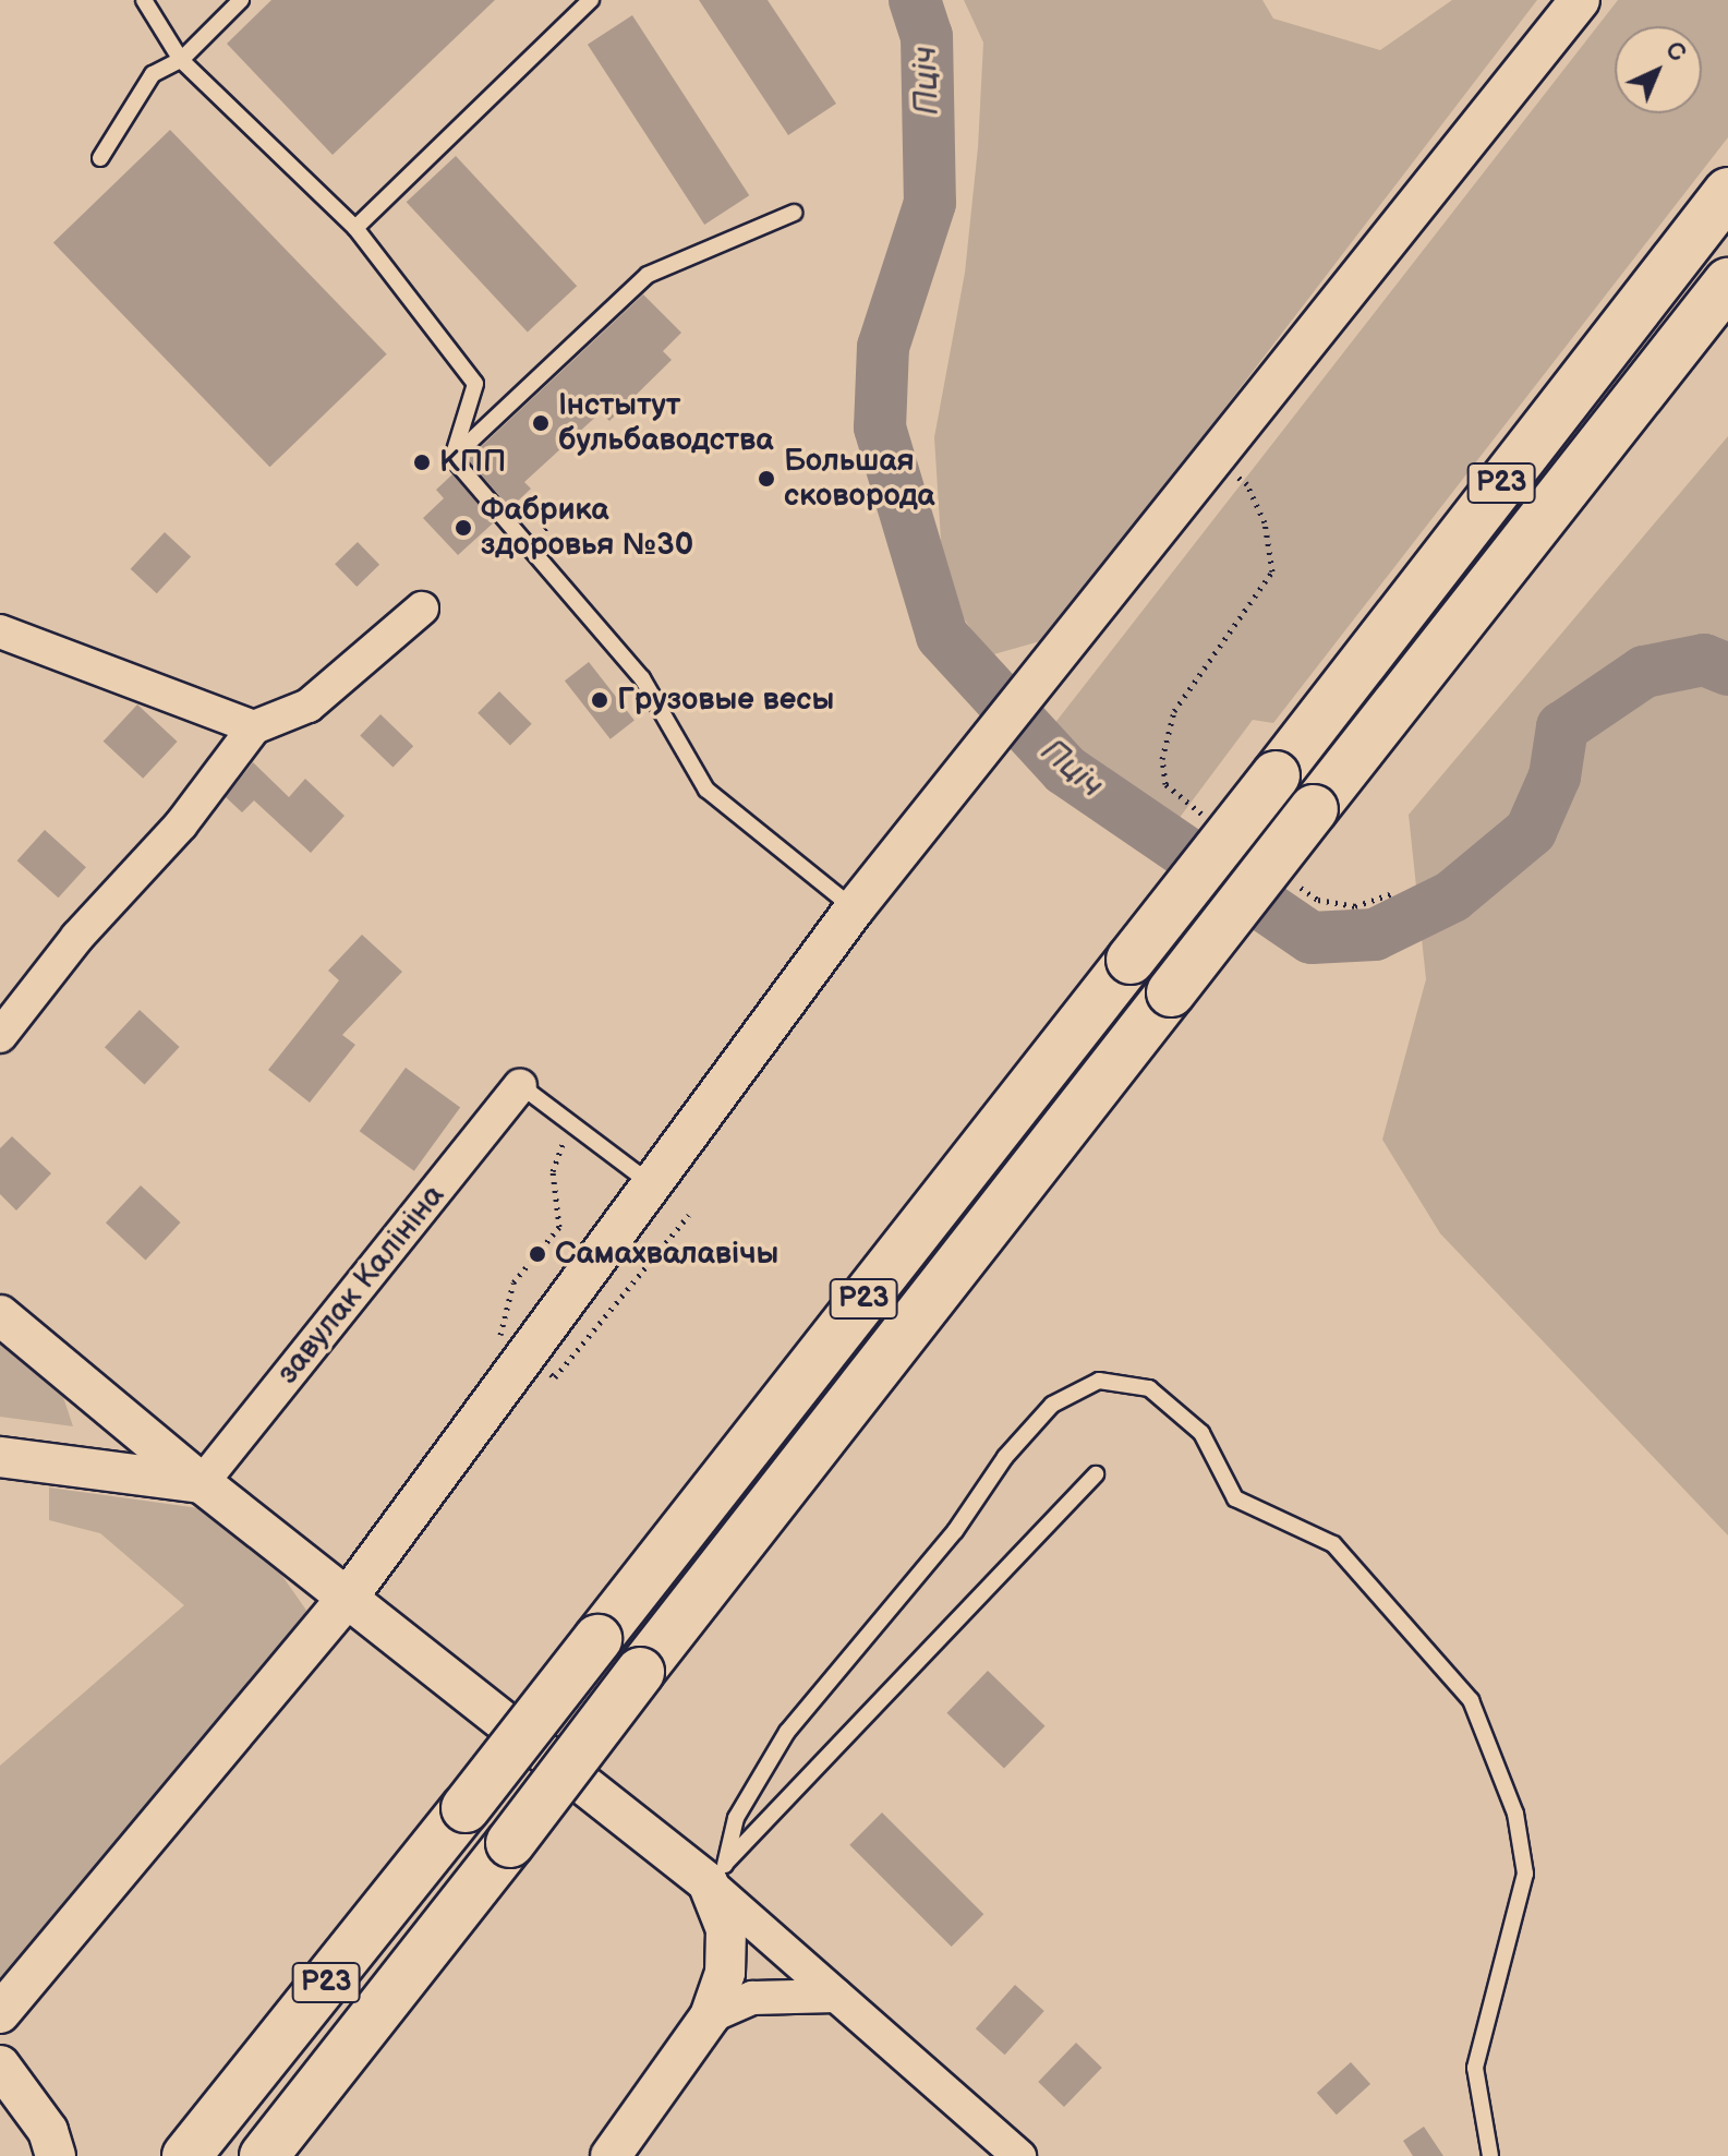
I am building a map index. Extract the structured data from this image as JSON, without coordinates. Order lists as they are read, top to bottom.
{
  "streets": {
    "highway": ["Р23"],
    "street": ["завулак Калініна"]
  },
  "water": ["Пціч"],
  "places": [
    "Інстытут бульбаводства",
    "КПП",
    "Большая сковорода",
    "Фабрика здоровья №30",
    "Грузовые весы",
    "Самахвалавічы"
  ],
  "north": "top right"
}
